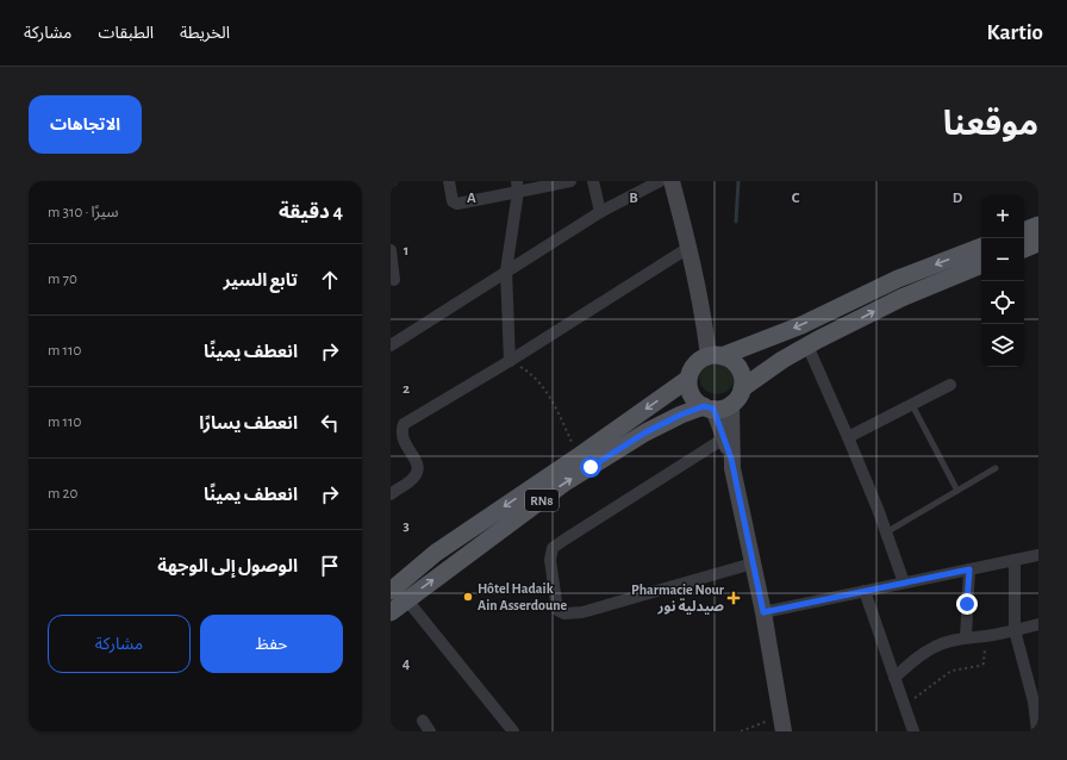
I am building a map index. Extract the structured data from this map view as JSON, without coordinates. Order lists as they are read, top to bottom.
{
  "streets": {
    "main road": ["RN8"]
  },
  "places": {
    "other": ["Hôtel Hadaik Ain Asserdoune"],
    "health": ["Pharmacie Nour صيدلية نور"]
  },
  "page": {
    "header": "Kartio",
    "nav": ["الخريطة", "الطبقات", "مشاركة"],
    "title": "موقعنا",
    "buttons": [
      "الاتجاهات",
      ["حفظ", "مشاركة"]
    ],
    "heading": ["4 دقيقة", "سيرًا · 310 m"],
    "map_buttons": ["+", "−"],
    "list": [
      ["تابع السير", "70 m"],
      ["انعطف يمينًا", "110 m"],
      ["انعطف يسارًا", "110 m"],
      ["انعطف يمينًا", "20 m"],
      "الوصول إلى الوجهة"
    ]
  },
  "grid": {
    "columns": [
      "A",
      "B",
      "C",
      "D"
    ],
    "rows": [
      "1",
      "2",
      "3",
      "4"
    ]
  }
}
